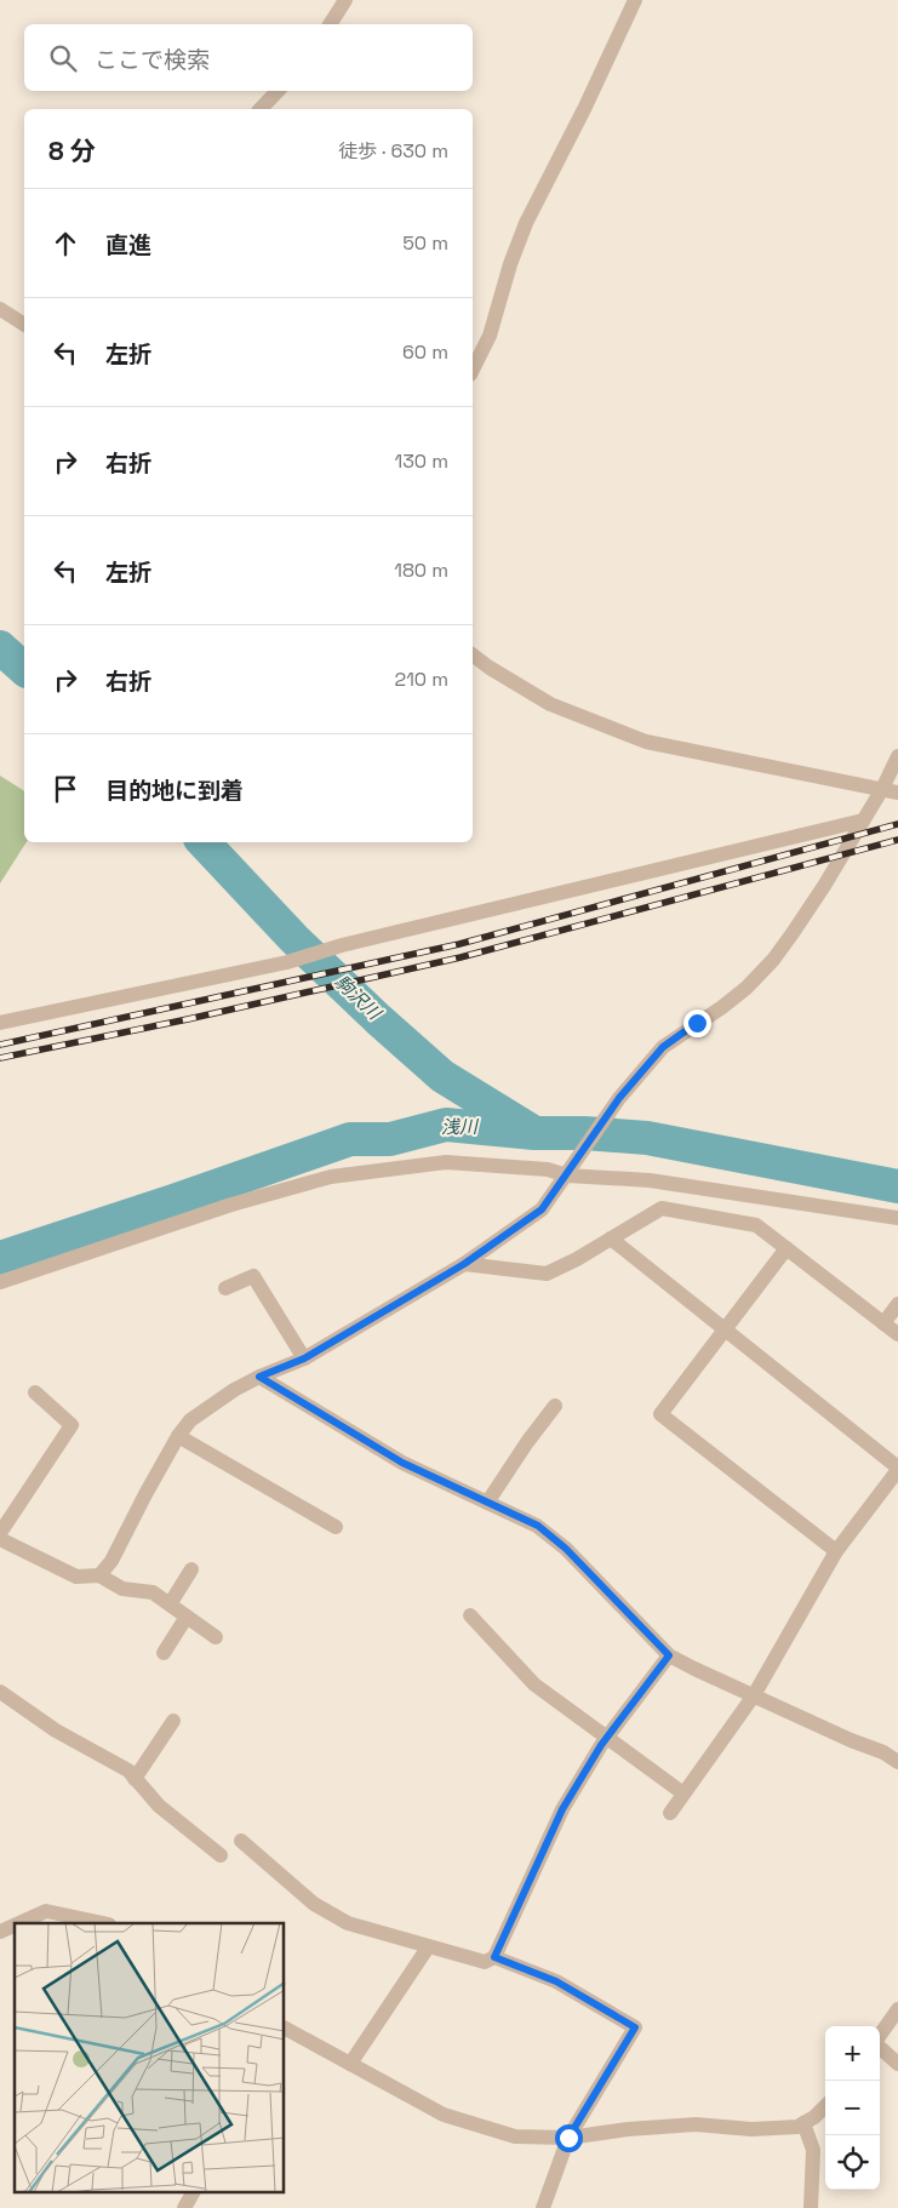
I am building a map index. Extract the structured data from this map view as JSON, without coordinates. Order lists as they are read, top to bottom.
{
  "water": ["駒沢川", "浅川"],
  "page": {
    "search": "ここで検索",
    "heading": ["8 分", "徒歩 · 630 m"],
    "list": [
      ["直進", "50 m"],
      ["左折", "60 m"],
      ["右折", "130 m"],
      ["左折", "180 m"],
      ["右折", "210 m"],
      "目的地に到着"
    ],
    "map_buttons": ["+", "−"]
  }
}
